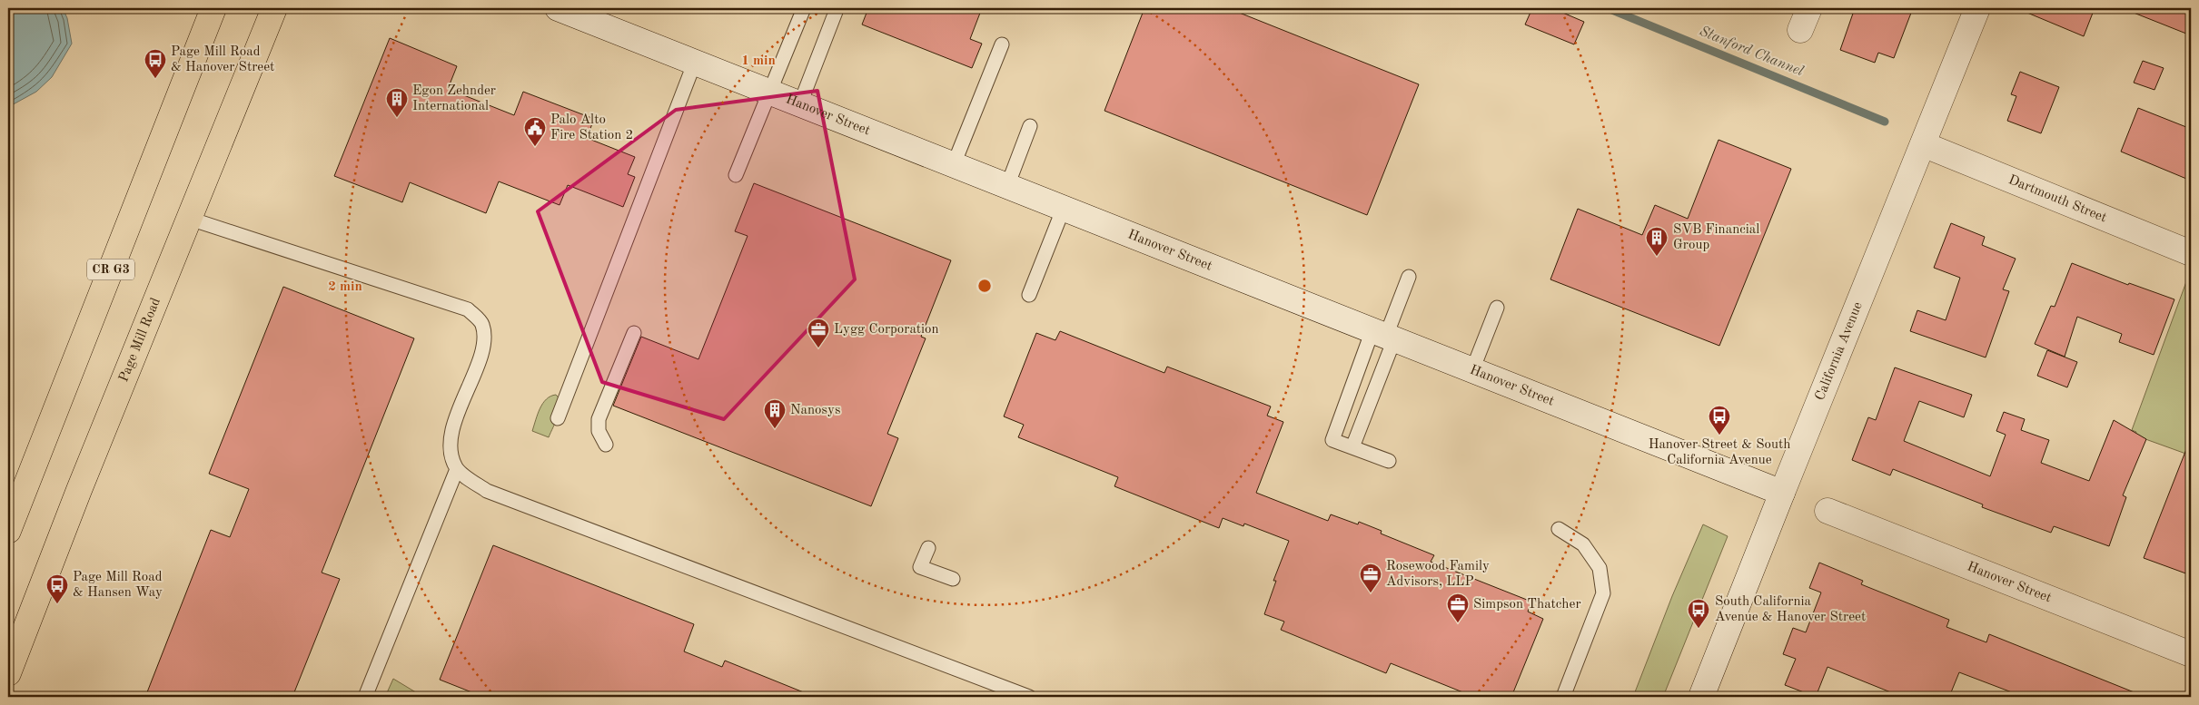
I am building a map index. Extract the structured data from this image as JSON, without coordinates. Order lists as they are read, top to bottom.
{
  "streets": {
    "main road": ["CR G3", "Page Mill Road"],
    "street": ["Hanover Street", "Dartmouth Street", "California Avenue"]
  },
  "crossings": [
    ["Hanover Street", "California Avenue"],
    ["Dartmouth Street", "California Avenue"]
  ],
  "water": ["Stanford Channel"],
  "places": {
    "bus stop": [
      "Page Mill Road & Hanover Street",
      "Hanover Street & South California Avenue",
      "Page Mill Road & Hansen Way",
      "South California Avenue & Hanover Street"
    ],
    "building": ["Egon Zehnder International", "SVB Financial Group", "Nanosys"],
    "public building": ["Palo Alto Fire Station 2"],
    "office": ["Lygg Corporation", "Rosewood Family Advisors, LLP", "Simpson Thatcher"]
  },
  "rings": ["1 min", "2 min"]
}
